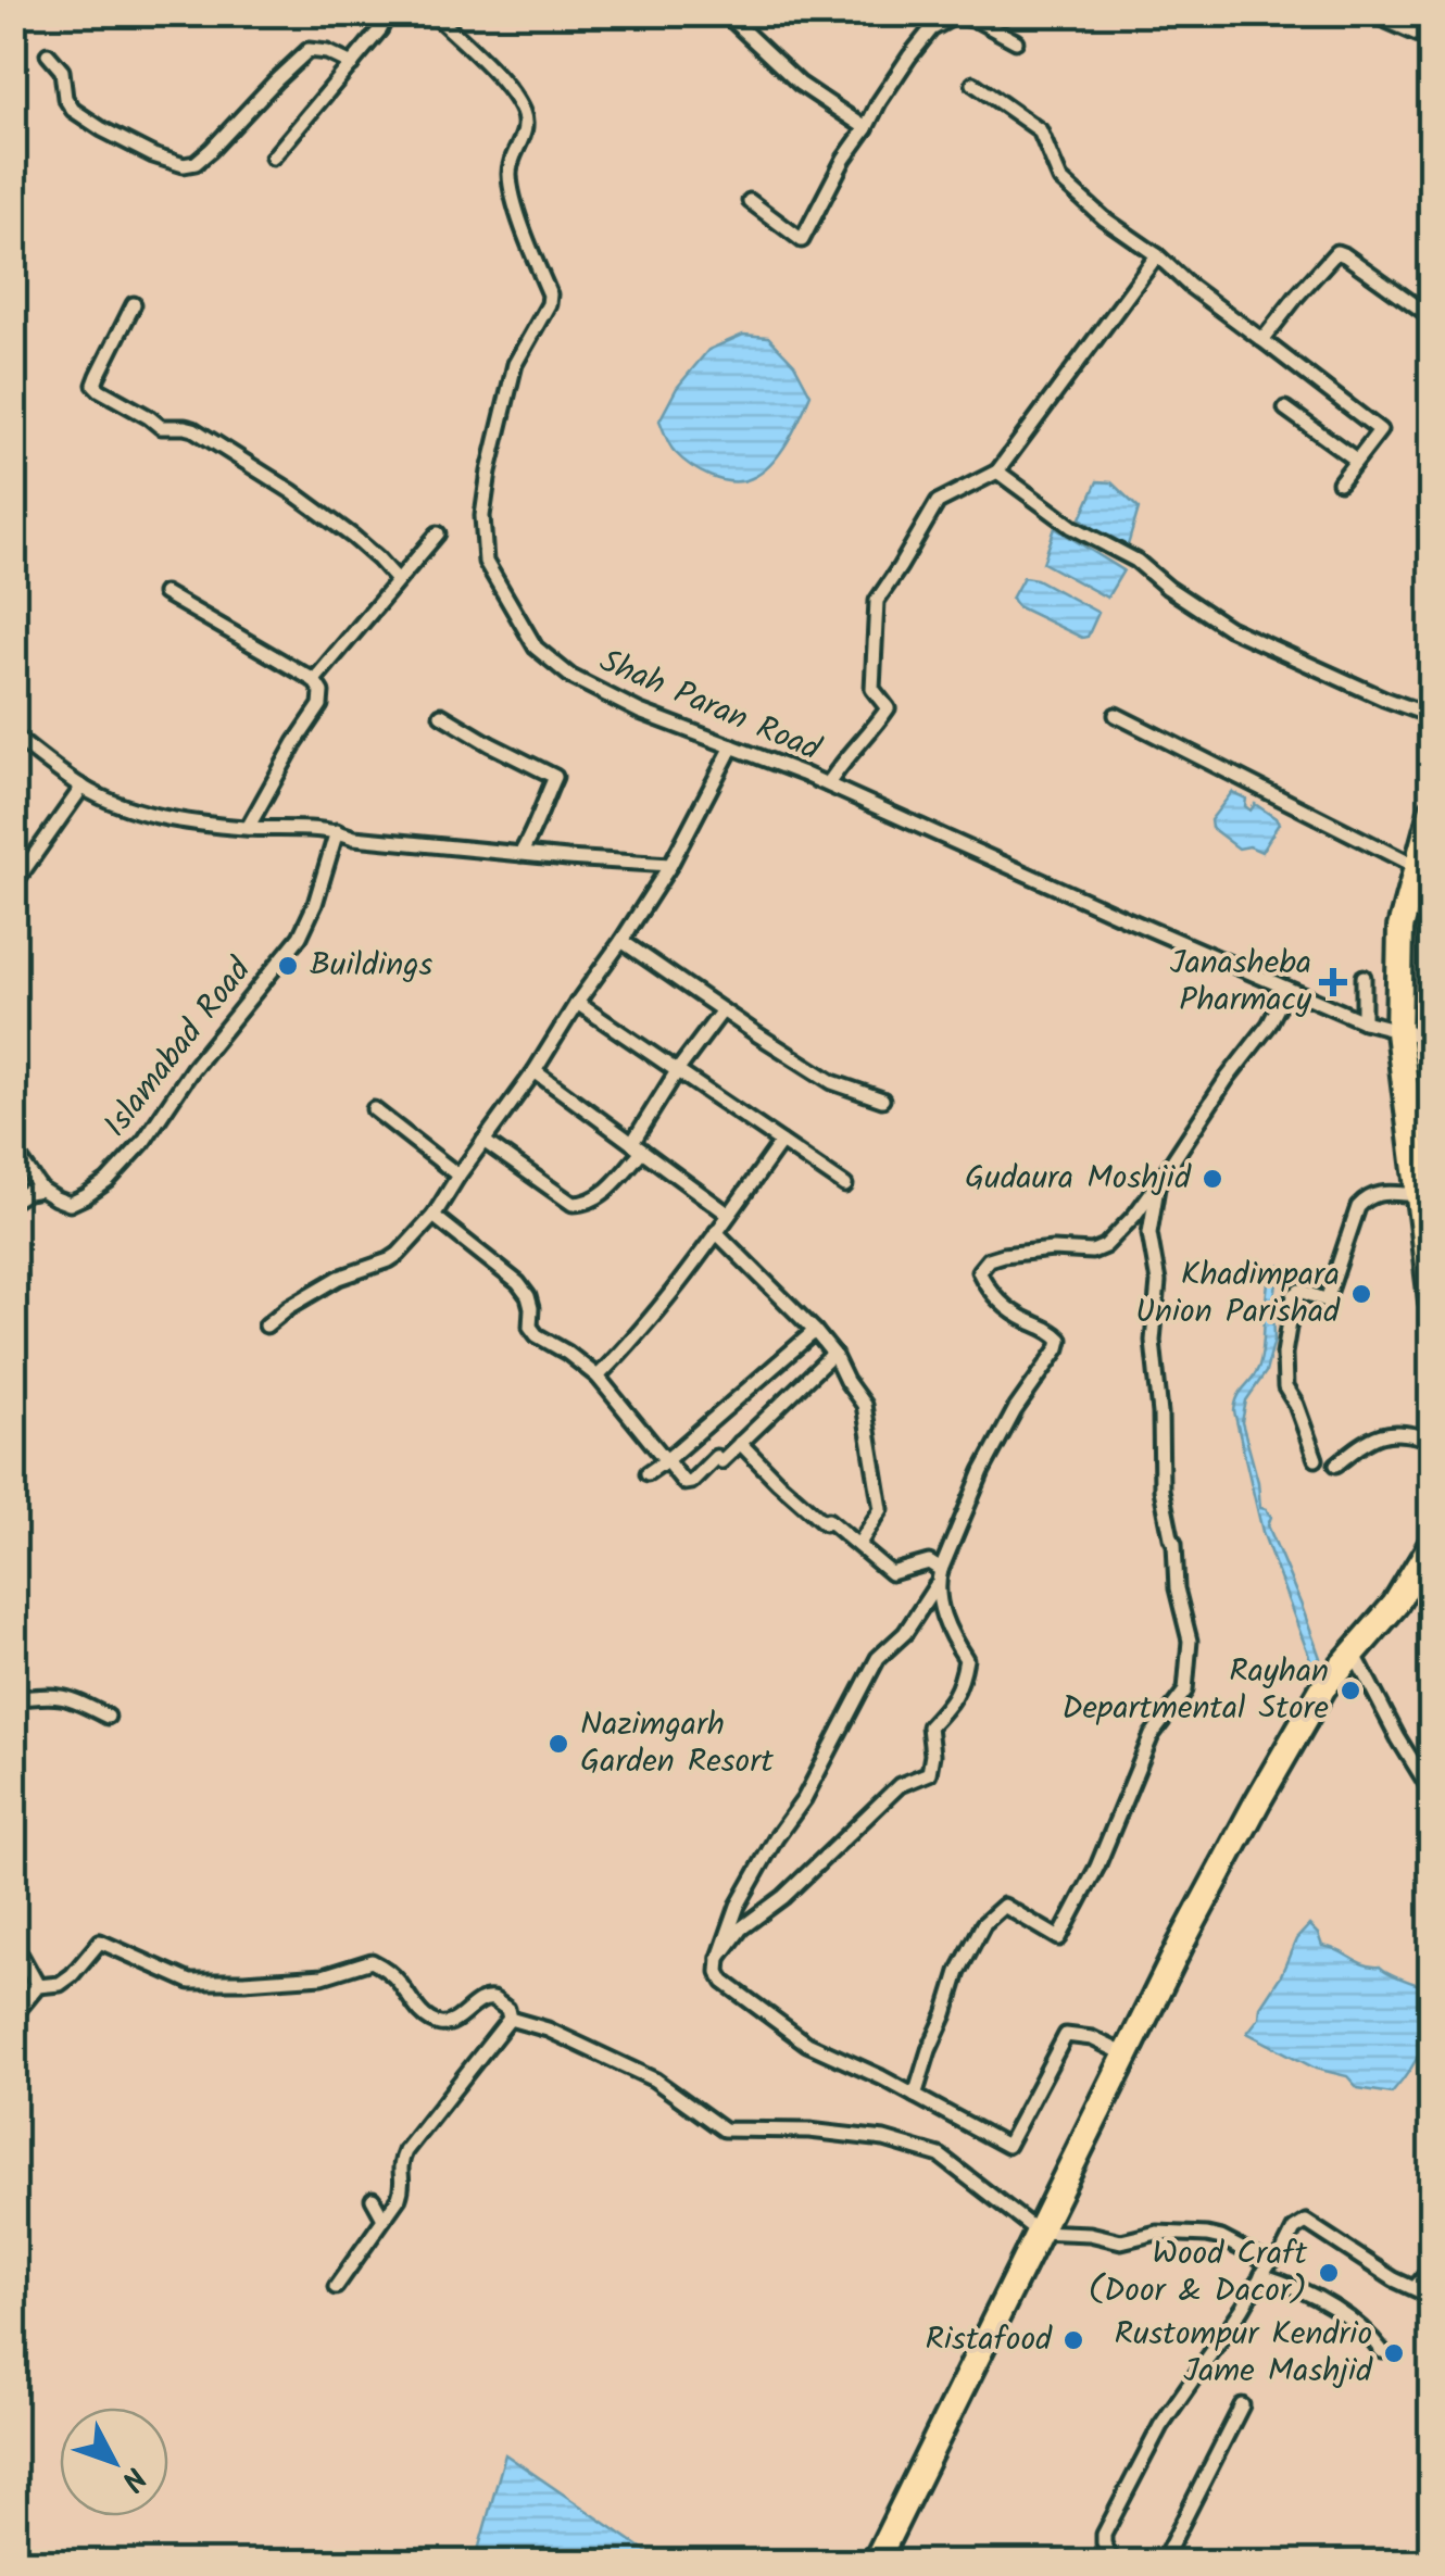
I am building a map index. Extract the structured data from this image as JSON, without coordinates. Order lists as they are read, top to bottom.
{
  "streets": {
    "street": ["Shah Paran Road", "Islamabad Road"]
  },
  "places": {
    "other": [
      "Buildings",
      "Gudaura Moshjid",
      "Khadimpara Union Parishad",
      "Rayhan Departmental Store",
      "Nazimgarh Garden Resort",
      "Wood Craft (Door & Dacor)",
      "Ristafood",
      "Rustompur Kendrio Jame Mashjid"
    ],
    "health": ["Janasheba Pharmacy"]
  },
  "north": "bottom right"
}
